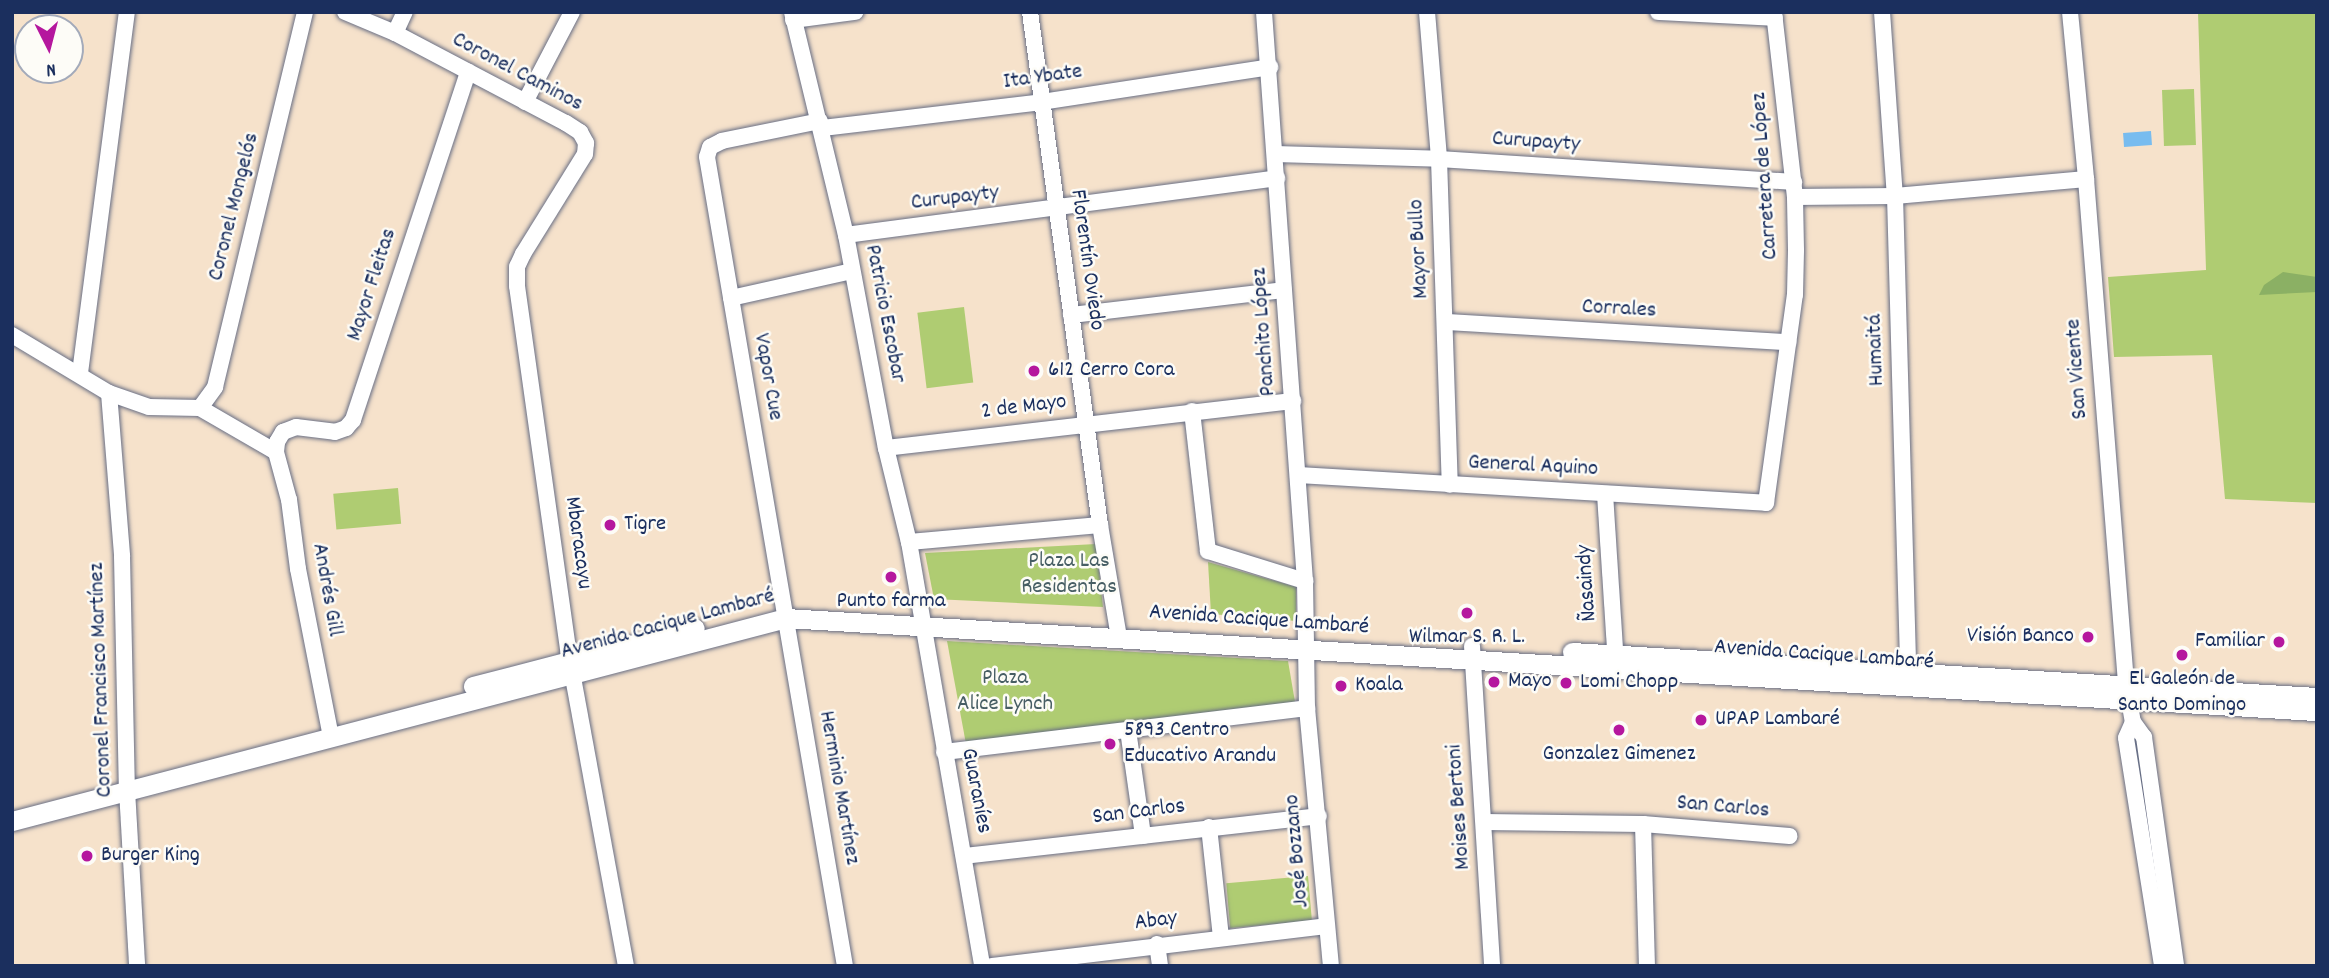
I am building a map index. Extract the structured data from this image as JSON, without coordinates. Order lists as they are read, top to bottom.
{
  "streets": {
    "main road": ["Avenida Cacique Lambaré"],
    "street": [
      "Coronel Caminos",
      "Ita Ybate",
      "Curupayty",
      "Carretera de López",
      "Coronel Mongelós",
      "Mayor Bullo",
      "Florentín Oviedo",
      "Mayor Fleitas",
      "Corrales",
      "Patricio Escobar",
      "Panchito López",
      "Humaitá",
      "San Vicente",
      "Vapor Cue",
      "2 de Mayo",
      "General Aquino",
      "Mbaracayu",
      "Ñasaindy",
      "Andrés Gill",
      "Coronel Francisco Martínez",
      "Herminio Martínez",
      "Guaraníes",
      "Moises Bertoni",
      "San Carlos",
      "José Bozzano",
      "Abay"
    ]
  },
  "crossings": [
    ["Coronel Caminos", "Mayor Fleitas"],
    ["Coronel Caminos", "Mbaracayu"],
    ["Ita Ybate", "Florentín Oviedo"],
    ["Ita Ybate", "Patricio Escobar"],
    ["Ita Ybate", "Panchito López"],
    ["Ita Ybate", "Vapor Cue"],
    ["Curupayty", "Carretera de López"],
    ["Curupayty", "Mayor Bullo"],
    ["Curupayty", "Florentín Oviedo"],
    ["Curupayty", "Patricio Escobar"],
    ["Curupayty", "Panchito López"],
    ["Curupayty", "Humaitá"],
    ["Curupayty", "San Vicente"],
    ["Carretera de López", "Corrales"],
    ["Carretera de López", "General Aquino"],
    ["Mayor Bullo", "Corrales"],
    ["Mayor Bullo", "General Aquino"],
    ["Florentín Oviedo", "2 de Mayo"],
    ["Florentín Oviedo", "Avenida Cacique Lambaré"],
    ["Mayor Fleitas", "Andrés Gill"],
    ["Patricio Escobar", "2 de Mayo"],
    ["Patricio Escobar", "Avenida Cacique Lambaré"],
    ["Patricio Escobar", "Guaraníes"],
    ["Panchito López", "2 de Mayo"],
    ["Panchito López", "General Aquino"],
    ["Panchito López", "Avenida Cacique Lambaré"],
    ["Panchito López", "José Bozzano"],
    ["Humaitá", "Avenida Cacique Lambaré"],
    ["San Vicente", "Avenida Cacique Lambaré"],
    ["Vapor Cue", "Avenida Cacique Lambaré"],
    ["Vapor Cue", "Herminio Martínez"],
    ["General Aquino", "Ñasaindy"],
    ["Mbaracayu", "Avenida Cacique Lambaré"],
    ["Ñasaindy", "Avenida Cacique Lambaré"],
    ["Andrés Gill", "Avenida Cacique Lambaré"],
    ["Avenida Cacique Lambaré", "Coronel Francisco Martínez"],
    ["Avenida Cacique Lambaré", "Herminio Martínez"],
    ["Avenida Cacique Lambaré", "Guaraníes"],
    ["Avenida Cacique Lambaré", "Moises Bertoni"],
    ["Avenida Cacique Lambaré", "José Bozzano"],
    ["Guaraníes", "San Carlos"],
    ["Moises Bertoni", "San Carlos"],
    ["San Carlos", "José Bozzano"],
    ["José Bozzano", "Abay"]
  ],
  "parks": ["Plaza Las Residentas", "Plaza Alice Lynch"],
  "places": [
    "612 Cerro Cora",
    "Tigre",
    "Punto farma",
    "Wilmar S. R. L.",
    "Visión Banco",
    "Familiar",
    "El Galeón de Santo Domingo",
    "Mayo",
    "Lomi Chopp",
    "Koala",
    "UPAP Lambaré",
    "Gonzalez Gimenez",
    "5893 Centro Educativo Arandu",
    "Burger King"
  ],
  "north": "bottom"
}
